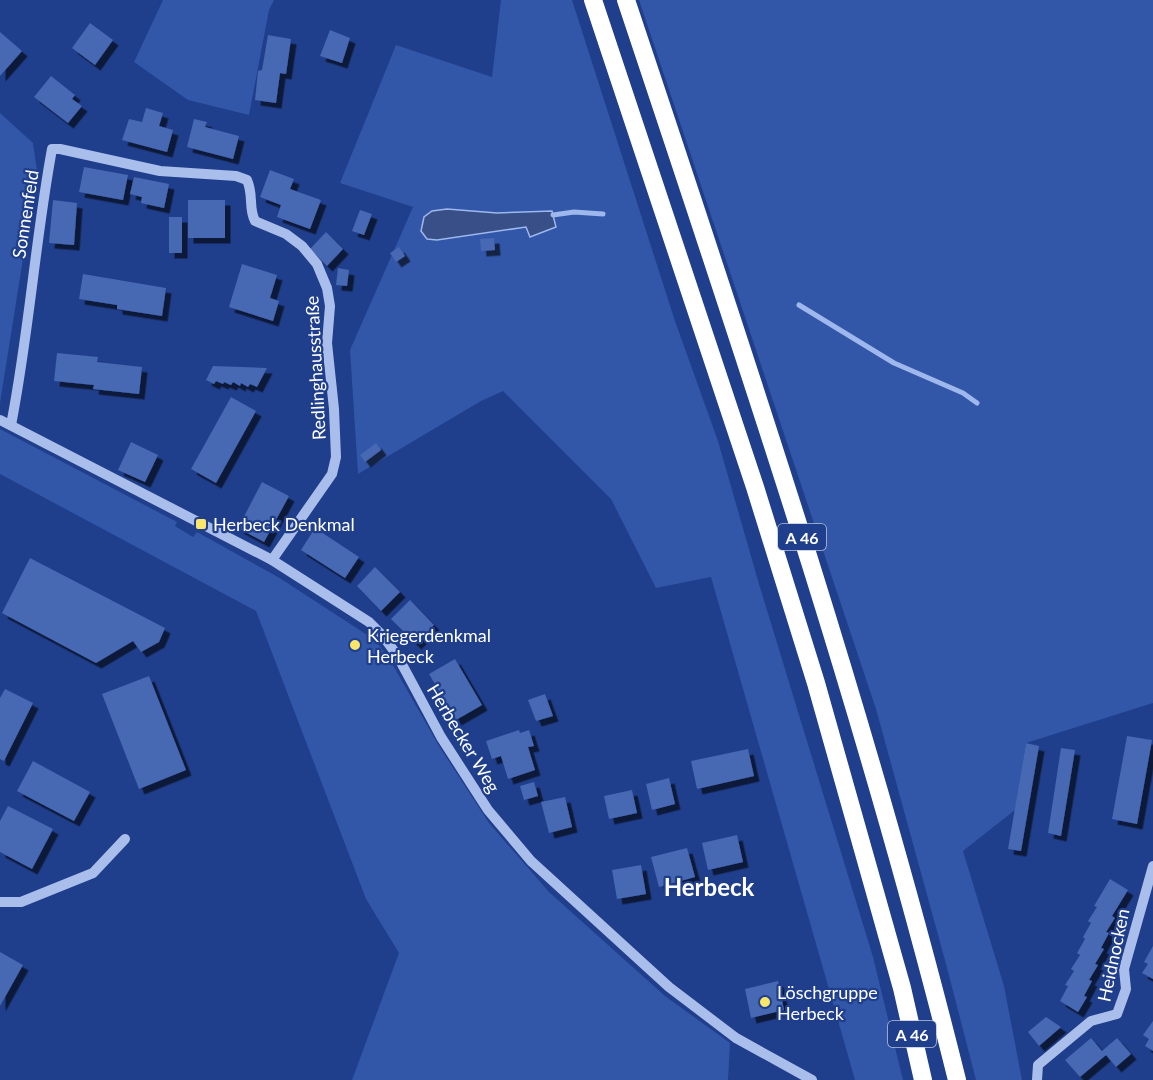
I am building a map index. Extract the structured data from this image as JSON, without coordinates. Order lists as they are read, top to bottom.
{
  "streets": {
    "highway": ["A 46"],
    "street": [
      "Sonnenfeld",
      "Redlinghausstraße",
      "Herbecker Weg",
      "Heidnocken"
    ]
  },
  "crossings": [
    ["Sonnenfeld", "Redlinghausstraße"],
    ["Sonnenfeld", "Herbecker Weg"],
    ["Redlinghausstraße", "Herbecker Weg"]
  ],
  "districts": ["Herbeck"],
  "places": {
    "transit": ["Herbeck Denkmal"],
    "other": ["Kriegerdenkmal Herbeck", "Löschgruppe Herbeck"]
  }
}
